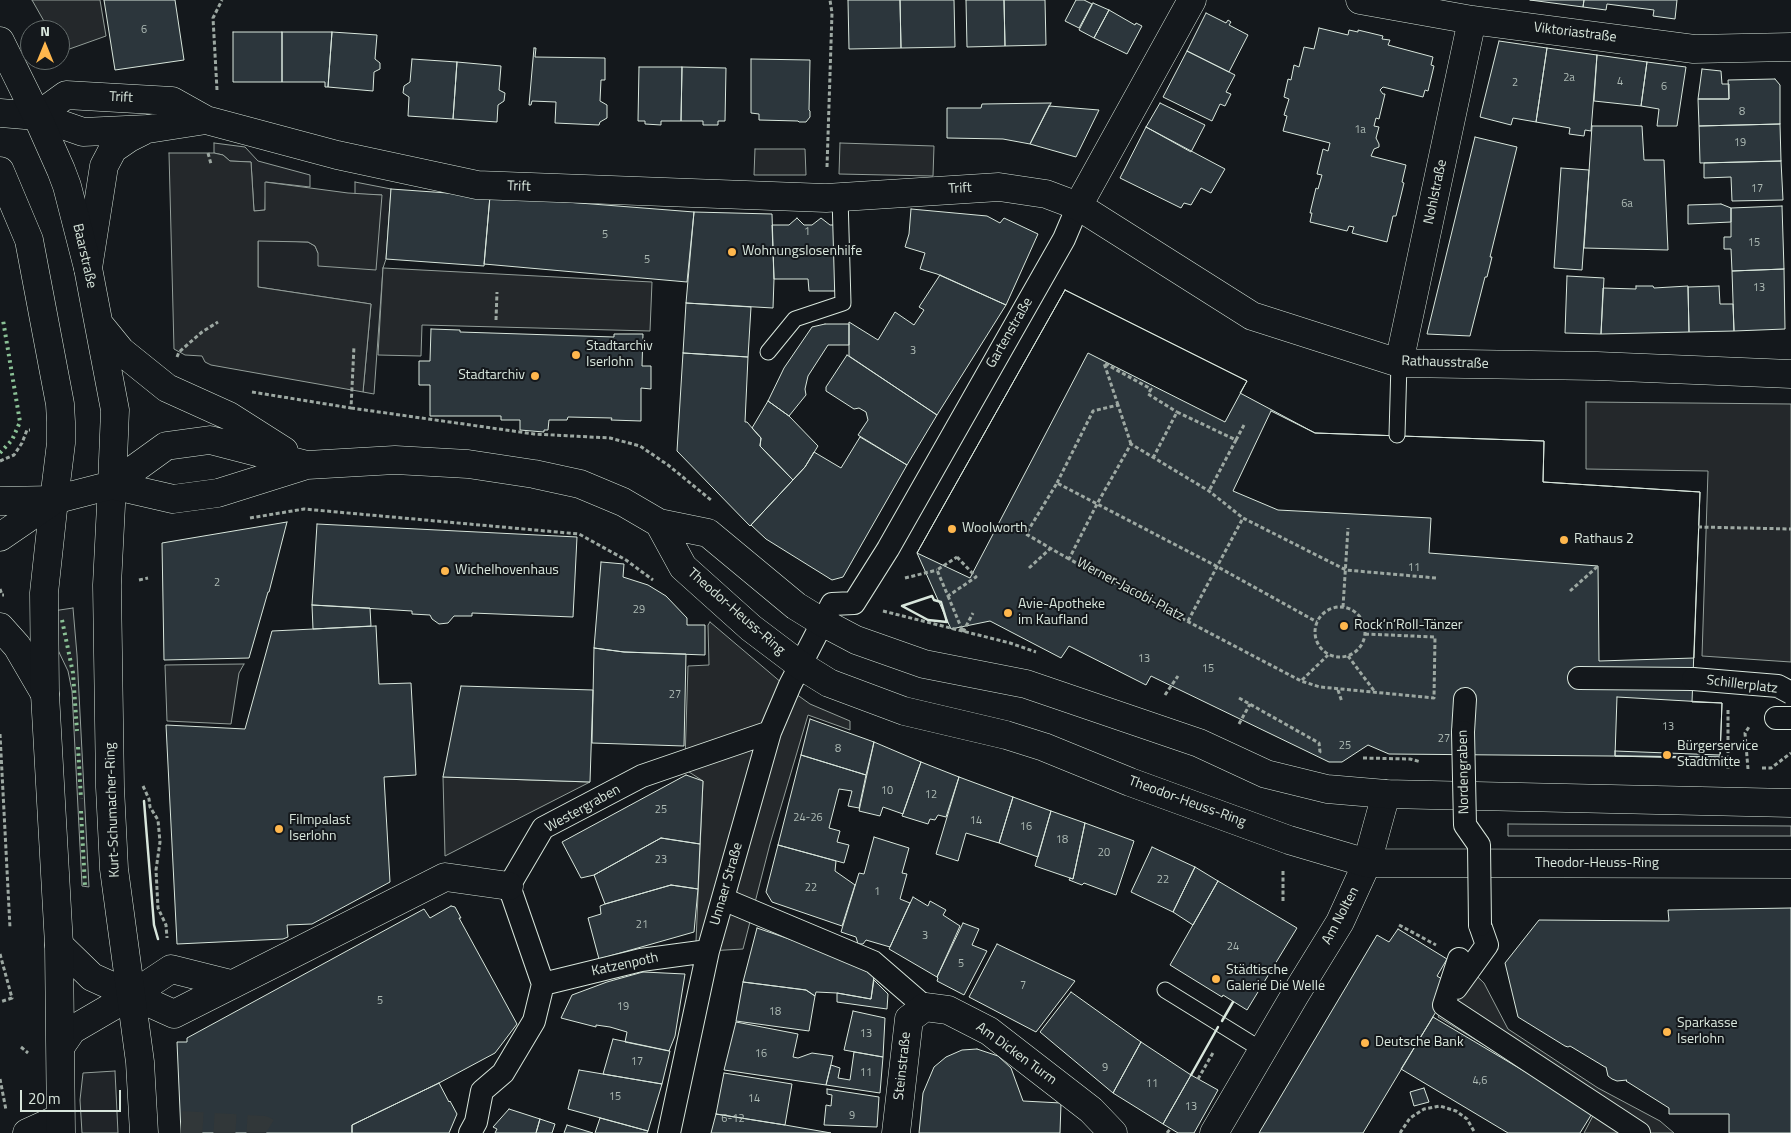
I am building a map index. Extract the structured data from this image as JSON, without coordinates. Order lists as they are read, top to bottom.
{
  "streets": {
    "street": [
      "Viktoriastraße",
      "Trift",
      "Nohlstraße",
      "Baarstraße",
      "Gartenstraße",
      "Rathausstraße",
      "Theodor-Heuss-Ring",
      "Schillerplatz",
      "Nordengraben",
      "Westergraben",
      "Kurt-Schumacher-Ring",
      "Unnaer Straße",
      "Am Nolten",
      "Katzenpoth",
      "Am Dicken Turm",
      "Steinstraße"
    ],
    "path": ["Werner-Jacobi-Platz"]
  },
  "crossings": [
    ["Viktoriastraße", "Nohlstraße"],
    ["Trift", "Baarstraße"],
    ["Trift", "Gartenstraße"],
    ["Trift", "Rathausstraße"],
    ["Nohlstraße", "Rathausstraße"],
    ["Baarstraße", "Theodor-Heuss-Ring"],
    ["Baarstraße", "Kurt-Schumacher-Ring"],
    ["Gartenstraße", "Rathausstraße"],
    ["Gartenstraße", "Theodor-Heuss-Ring"],
    ["Gartenstraße", "Unnaer Straße"],
    ["Theodor-Heuss-Ring", "Kurt-Schumacher-Ring"],
    ["Theodor-Heuss-Ring", "Unnaer Straße"],
    ["Theodor-Heuss-Ring", "Am Nolten"],
    ["Westergraben", "Unnaer Straße"],
    ["Unnaer Straße", "Katzenpoth"],
    ["Am Dicken Turm", "Steinstraße"]
  ],
  "places": [
    "Wohnungslosenhilfe",
    "Stadtarchiv Iserlohn",
    "Stadtarchiv",
    "Woolworth",
    "Rathaus 2",
    "Wichelhovenhaus",
    "Avie-Apotheke im Kaufland",
    "Rock’n’Roll-Tänzer",
    "Bürgerservice Stadtmitte",
    "Filmpalast Iserlohn",
    "Städtische Galerie Die Welle",
    "Sparkasse Iserlohn",
    "Deutsche Bank"
  ],
  "house_numbers": [
    "6",
    "2a",
    "4",
    "2",
    "6",
    "8",
    "1a",
    "19",
    "17",
    "6a",
    "1",
    "5",
    "15",
    "5",
    "13",
    "3",
    "11",
    "2",
    "29",
    "13",
    "15",
    "27",
    "13",
    "27",
    "25",
    "8",
    "10",
    "12",
    "25",
    "24-26",
    "14",
    "16",
    "18",
    "20",
    "23",
    "22",
    "22",
    "1",
    "21",
    "3",
    "24",
    "5",
    "7",
    "5",
    "19",
    "18",
    "13",
    "16",
    "17",
    "9",
    "11",
    "4,6",
    "11",
    "15",
    "14",
    "13",
    "9",
    "6-12"
  ],
  "scale_bar": "20 m",
  "north": "top"
}
